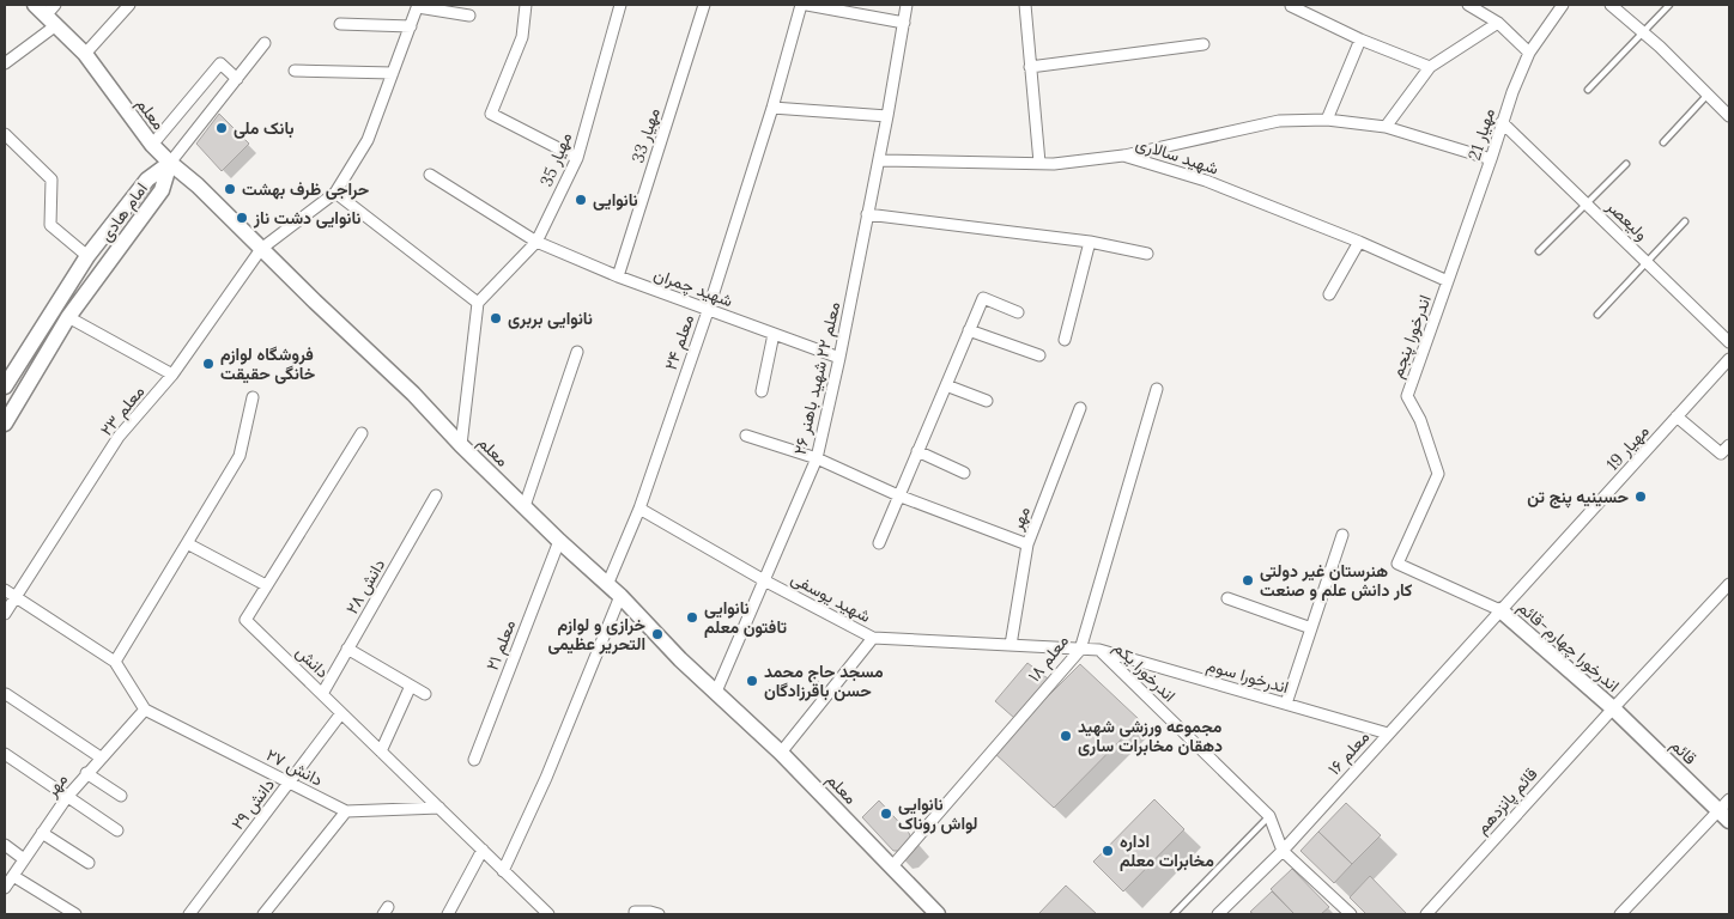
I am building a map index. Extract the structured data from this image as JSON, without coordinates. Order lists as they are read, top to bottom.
{
  "streets": {
    "main road": [
      "معلم",
      "امام هادی",
      "اندرخورا چهارم-قائم",
      "قائم"
    ],
    "street": [
      "مهیار 21",
      "مهیار 33",
      "شهید سالاری",
      "مهیار 35",
      "ولیعصر",
      "شهید چمران",
      "اندرخورا پنجم",
      "معلم ۲۴",
      "معلم ۲۲ شهید باهنر ۲۶",
      "معلم ۲۳",
      "مهیار 19",
      "مهر",
      "دانش ۲۸",
      "شهید یوسفی",
      "معلم ۲۱",
      "معلم ۱۸",
      "دانش",
      "اندرخورا یکم",
      "اندرخورا سوم",
      "معلم ۱۶",
      "دانش ۲۷",
      "قائم پانزدهم",
      "دانش ٢٩"
    ]
  },
  "crossings": [
    ["معلم", "امام هادی"],
    ["معلم", "معلم ۲۴"],
    ["معلم", "معلم ۲۲ شهید باهنر ۲۶"],
    ["معلم", "معلم ۲۳"],
    ["معلم", "معلم ۲۱"],
    ["معلم", "معلم ۱۸"],
    ["مهیار 21", "شهید سالاری"],
    ["مهیار 21", "ولیعصر"],
    ["مهیار 21", "اندرخورا پنجم"],
    ["مهیار 33", "شهید چمران"],
    ["شهید سالاری", "اندرخورا پنجم"],
    ["شهید سالاری", "معلم ۲۲ شهید باهنر ۲۶"],
    ["مهیار 35", "شهید چمران"],
    ["شهید چمران", "معلم ۲۴"],
    ["شهید چمران", "معلم ۲۲ شهید باهنر ۲۶"],
    ["اندرخورا پنجم", "مهیار 19"],
    ["اندرخورا پنجم", "اندرخورا چهارم-قائم"],
    ["اندرخورا پنجم", "معلم ۱۶"],
    ["معلم ۲۴", "شهید یوسفی"],
    ["معلم ۲۲ شهید باهنر ۲۶", "شهید یوسفی"],
    ["مهیار 19", "اندرخورا چهارم-قائم"],
    ["مهیار 19", "معلم ۱۶"],
    ["مهر", "شهید یوسفی"],
    ["مهر", "دانش ۲۷"],
    ["دانش ۲۸", "دانش"],
    ["شهید یوسفی", "معلم ۱۸"],
    ["شهید یوسفی", "اندرخورا یکم"],
    ["شهید یوسفی", "اندرخورا سوم"],
    ["اندرخورا چهارم-قائم", "قائم"],
    ["اندرخورا چهارم-قائم", "معلم ۱۶"],
    ["اندرخورا چهارم-قائم", "قائم پانزدهم"],
    ["دانش", "دانش ۲۷"],
    ["دانش", "دانش ٢٩"],
    ["اندرخورا یکم", "اندرخورا سوم"],
    ["اندرخورا یکم", "معلم ۱۶"],
    ["اندرخورا سوم", "معلم ۱۶"],
    ["قائم", "قائم پانزدهم"],
    ["دانش ۲۷", "دانش ٢٩"]
  ],
  "places": [
    "بانک ملی",
    "حراجی ظرف بهشت",
    "نانوایی",
    "نانوایی دشت ناز",
    "نانوایی بربری",
    "فروشگاه لوازم خانگی حقیقت",
    "حسینیه پنج تن",
    "هنرستان غیر دولتی کار دانش علم و صنعت",
    "نانوایی تافتون معلم",
    "خرازی و لوازم التحریر عظیمی",
    "مسجد حاج محمد حسن باقرزادگان",
    "مجموعه ورزشی شهید دهقان مخابرات ساری",
    "نانوایی لواش روناک",
    "اداره مخابرات معلم"
  ]
}
